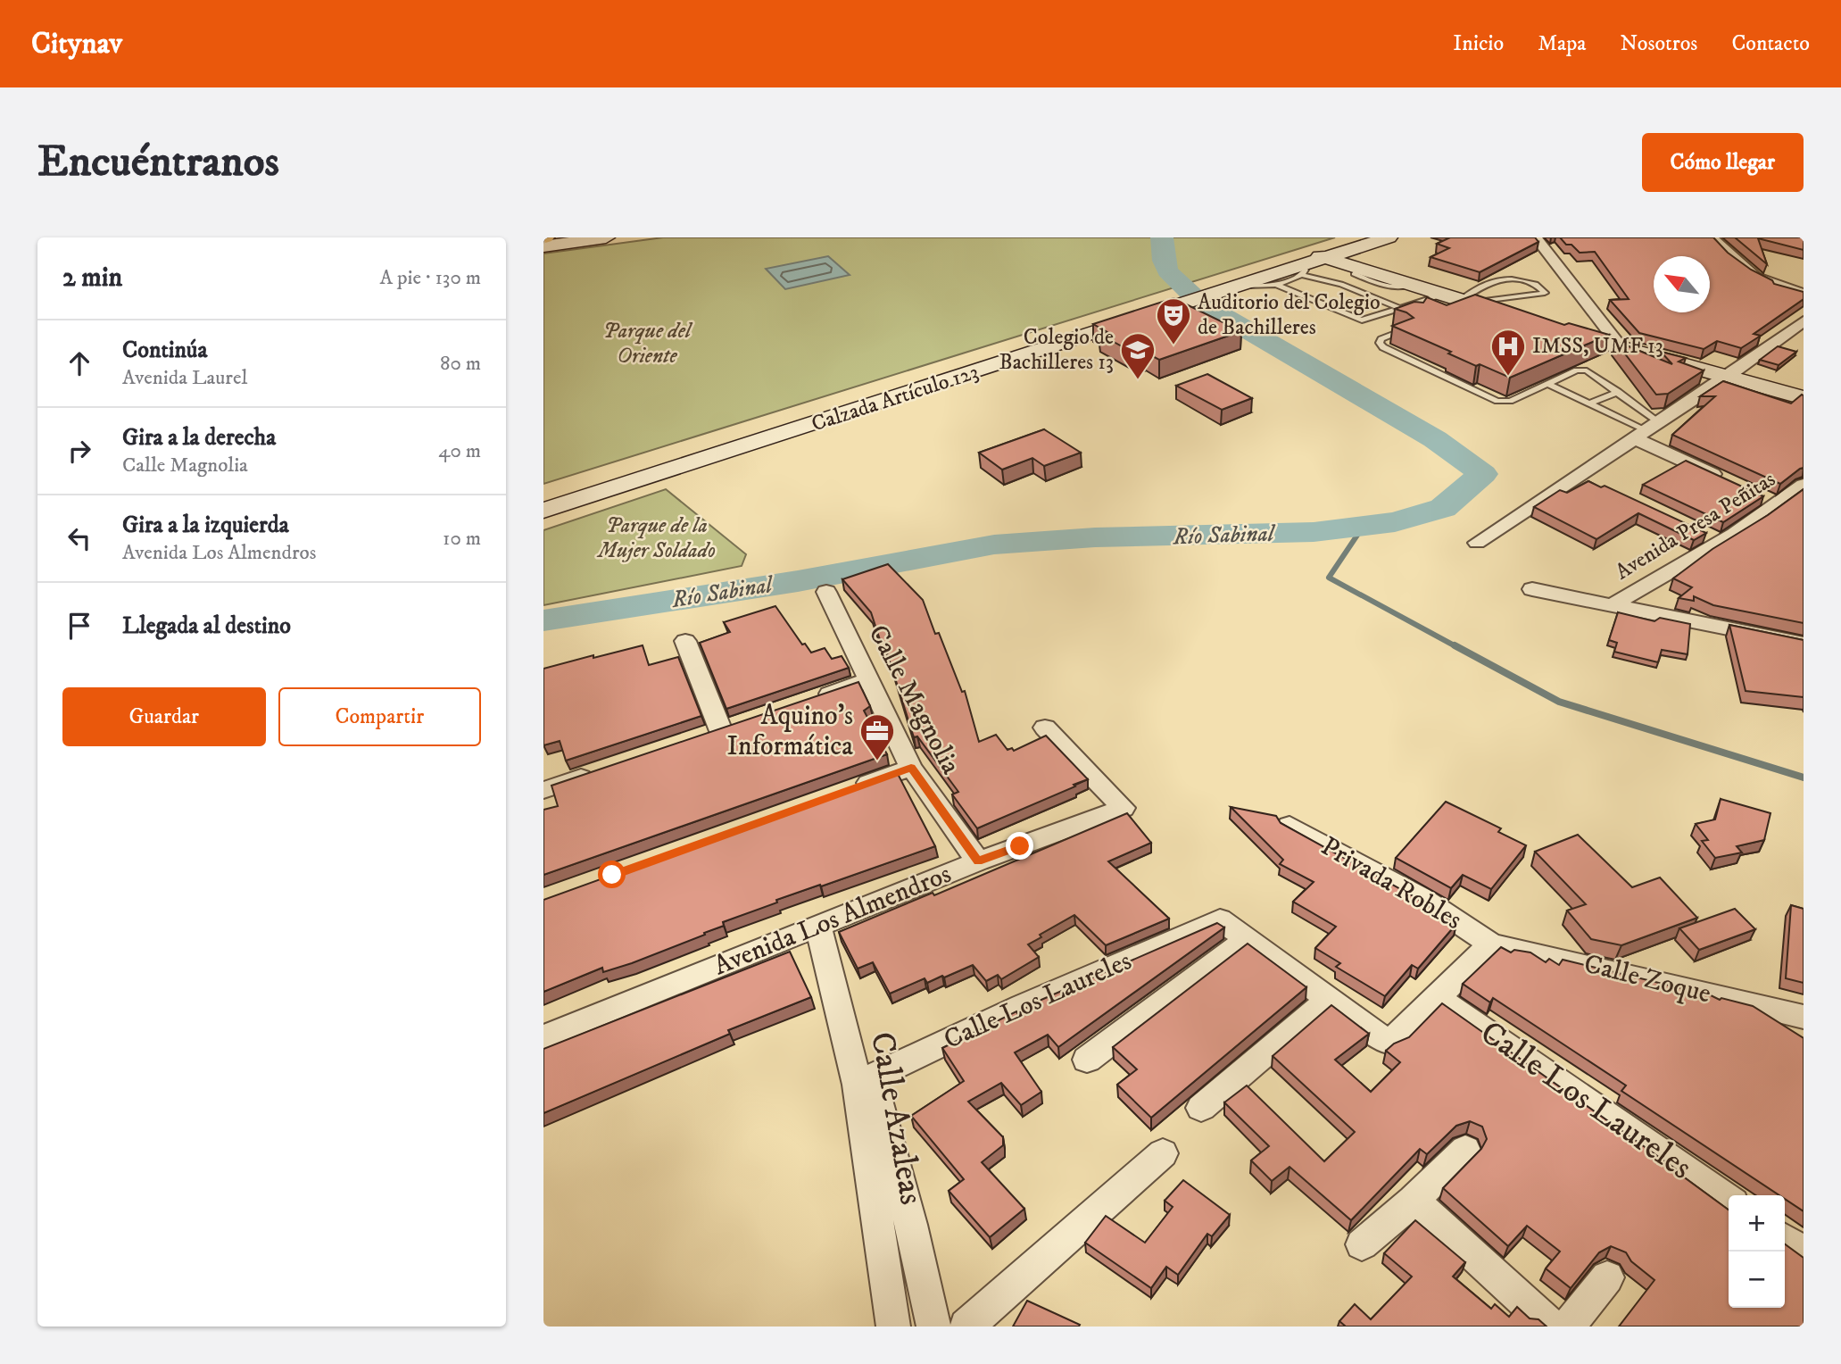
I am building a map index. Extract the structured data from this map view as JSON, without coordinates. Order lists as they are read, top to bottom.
{
  "streets": {
    "main road": ["Calzada Artículo 123"],
    "street": [
      "Avenida Presa Peñitas",
      "Calle Magnolia",
      "Privada Robles",
      "Avenida Los Almendros",
      "Calle Zoque",
      "Calle Los Laureles",
      "Calle Azaleas"
    ]
  },
  "crossings": [
    ["Calle Magnolia", "Avenida Los Almendros"],
    ["Privada Robles", "Calle Zoque"],
    ["Avenida Los Almendros", "Calle Azaleas"],
    ["Calle Los Laureles", "Calle Azaleas"]
  ],
  "water": ["Río Sabinal"],
  "parks": ["Parque del Oriente", "Parque de la Mujer Soldado"],
  "places": {
    "theatre": ["Auditorio del Colegio de Bachilleres"],
    "hospital": ["IMSS, UMF 13"],
    "school or university": ["Colegio de Bachilleres 13"],
    "office": ["Aquino's Informática"]
  },
  "north": "top left",
  "page": {
    "header": "Citynav",
    "nav": [
      "Inicio",
      "Mapa",
      "Nosotros",
      "Contacto"
    ],
    "buttons": [
      "Cómo llegar",
      ["Guardar", "Compartir"]
    ],
    "title": "Encuéntranos",
    "heading": ["2 min", "A pie · 130 m"],
    "list": [
      ["Continúa", "Avenida Laurel", "80 m"],
      ["Gira a la derecha", "Calle Magnolia", "40 m"],
      ["Gira a la izquierda", "Avenida Los Almendros", "10 m"],
      "Llegada al destino"
    ],
    "map_buttons": ["+", "−"]
  }
}
